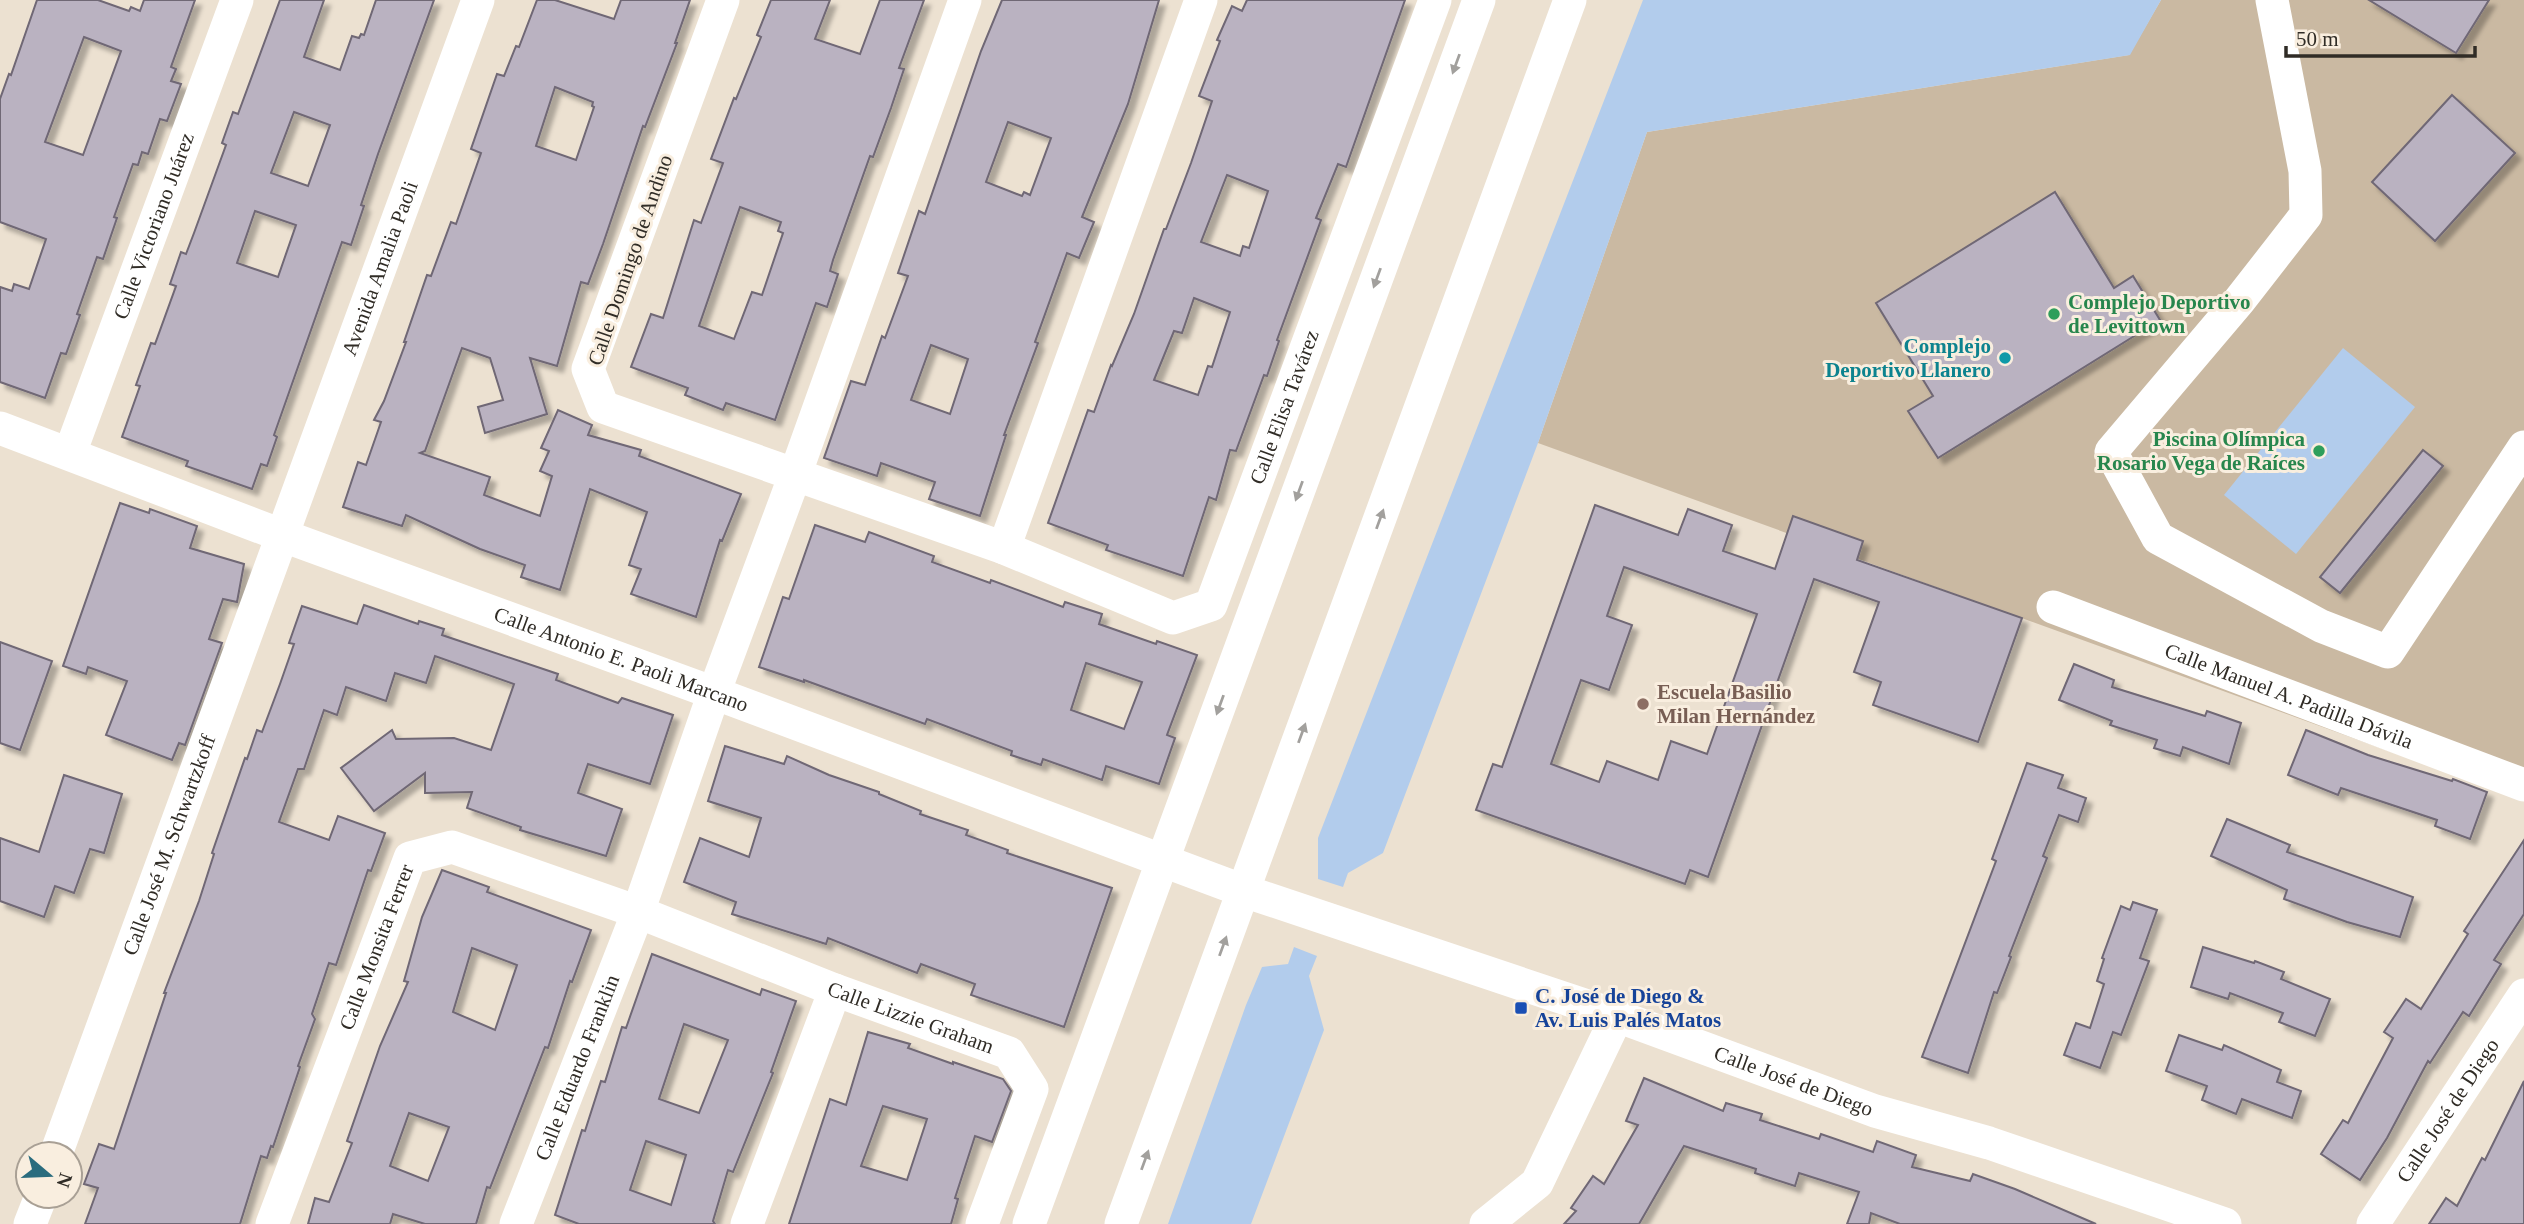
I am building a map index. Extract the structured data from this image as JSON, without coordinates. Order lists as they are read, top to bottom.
{
  "streets": {
    "street": [
      "Calle Victoriano Juárez",
      "Calle Domingo de Andino",
      "Avenida Amalia Paoli",
      "Calle Elisa Tavárez",
      "Calle Antonio E. Paoli Marcano",
      "Calle Manuel A. Padilla Dávila",
      "Calle José M. Schwartzkoff",
      "Calle Monsita Ferrer",
      "Calle Lizzie Graham",
      "Calle Eduardo Franklin",
      "Calle José de Diego"
    ]
  },
  "crossings": [
    ["Calle Victoriano Juárez", "Calle Antonio E. Paoli Marcano"],
    ["Calle Domingo de Andino", "Calle Elisa Tavárez"],
    ["Avenida Amalia Paoli", "Calle Antonio E. Paoli Marcano"],
    ["Avenida Amalia Paoli", "Calle José M. Schwartzkoff"],
    ["Calle Antonio E. Paoli Marcano", "Calle José M. Schwartzkoff"],
    ["Calle Antonio E. Paoli Marcano", "Calle José de Diego"],
    ["Calle Monsita Ferrer", "Calle Lizzie Graham"],
    ["Calle Monsita Ferrer", "Calle Eduardo Franklin"],
    ["Calle Lizzie Graham", "Calle Eduardo Franklin"]
  ],
  "places": {
    "other": [
      "Complejo Deportivo de Levittown",
      "Complejo Deportivo Llanero",
      "Piscina Olímpica Rosario Vega de Raíces",
      "Escuela Basilio Milan Hernández"
    ],
    "transit": ["C. José de Diego & Av. Luis Palés Matos"]
  },
  "scale_bar": "50 m",
  "north": "right"
}
